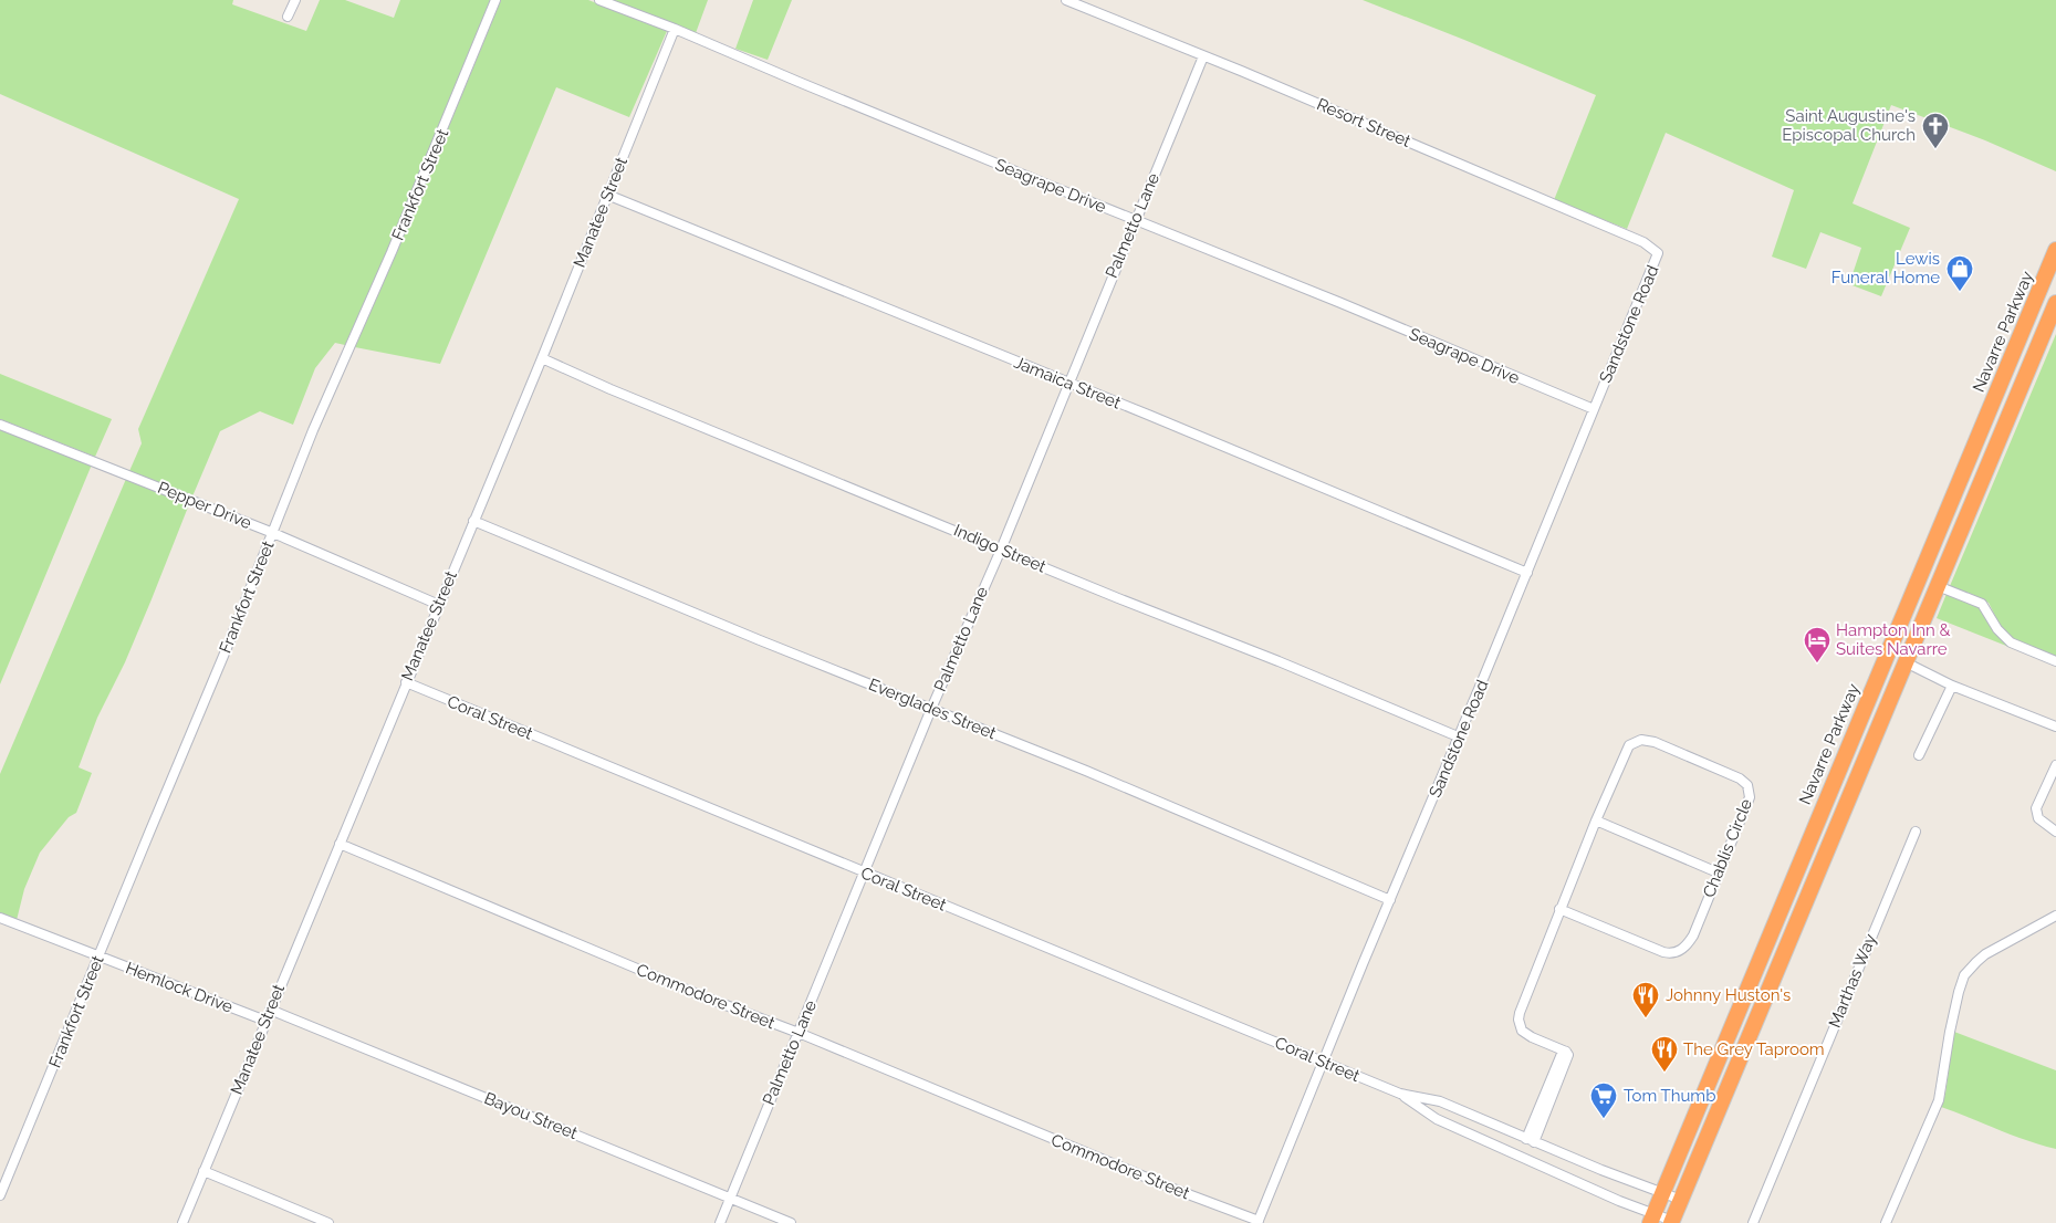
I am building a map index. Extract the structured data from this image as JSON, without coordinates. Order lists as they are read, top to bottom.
{
  "streets": {
    "highway": ["Navarre Parkway"],
    "street": [
      "Resort Street",
      "Frankfort Street",
      "Seagrape Drive",
      "Manatee Street",
      "Palmetto Lane",
      "Sandstone Road",
      "Jamaica Street",
      "Pepper Drive",
      "Indigo Street",
      "Everglades Street",
      "Coral Street",
      "Chablis Circle",
      "Marthas Way",
      "Hemlock Drive",
      "Commodore Street",
      "Bayou Street"
    ]
  },
  "crossings": [
    ["Resort Street", "Palmetto Lane"],
    ["Resort Street", "Sandstone Road"],
    ["Frankfort Street", "Pepper Drive"],
    ["Frankfort Street", "Hemlock Drive"],
    ["Seagrape Drive", "Manatee Street"],
    ["Seagrape Drive", "Palmetto Lane"],
    ["Seagrape Drive", "Sandstone Road"],
    ["Manatee Street", "Jamaica Street"],
    ["Manatee Street", "Pepper Drive"],
    ["Manatee Street", "Indigo Street"],
    ["Manatee Street", "Everglades Street"],
    ["Manatee Street", "Coral Street"],
    ["Manatee Street", "Hemlock Drive"],
    ["Manatee Street", "Commodore Street"],
    ["Manatee Street", "Bayou Street"],
    ["Palmetto Lane", "Jamaica Street"],
    ["Palmetto Lane", "Indigo Street"],
    ["Palmetto Lane", "Everglades Street"],
    ["Palmetto Lane", "Coral Street"],
    ["Palmetto Lane", "Commodore Street"],
    ["Palmetto Lane", "Bayou Street"],
    ["Sandstone Road", "Jamaica Street"],
    ["Sandstone Road", "Indigo Street"],
    ["Sandstone Road", "Everglades Street"],
    ["Sandstone Road", "Coral Street"],
    ["Sandstone Road", "Commodore Street"],
    ["Navarre Parkway", "Coral Street"],
    ["Coral Street", "Chablis Circle"]
  ],
  "places": {
    "church": ["Saint Augustine's Episcopal Church"],
    "shop": ["Lewis Funeral Home"],
    "hotel": ["Hampton Inn & Suites Navarre"],
    "restaurant": ["Johnny Huston's", "The Grey Taproom"],
    "supermarket": ["Tom Thumb"]
  }
}
